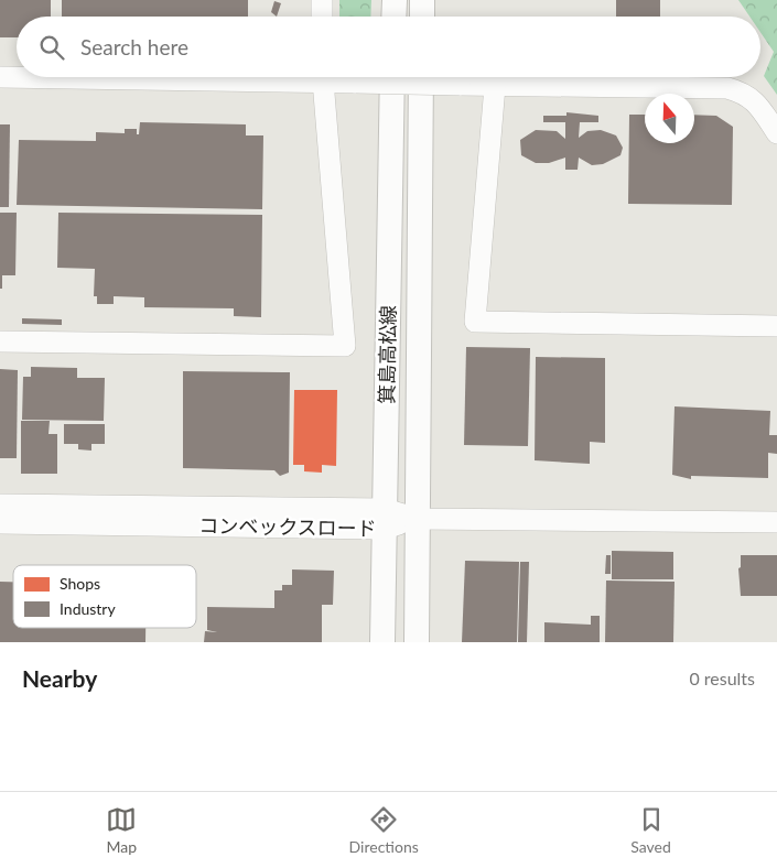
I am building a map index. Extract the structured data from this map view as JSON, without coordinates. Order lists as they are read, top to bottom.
{
  "streets": {
    "main road": ["箕島高松線"],
    "street": ["コンベックスロード"]
  },
  "crossings": [
    ["箕島高松線", "コンベックスロード"]
  ],
  "legend": ["Shops", "Industry"],
  "north": "top",
  "page": {
    "search": "Search here",
    "heading": ["Nearby", "0 results"],
    "nav": ["Map", "Directions", "Saved"]
  }
}
